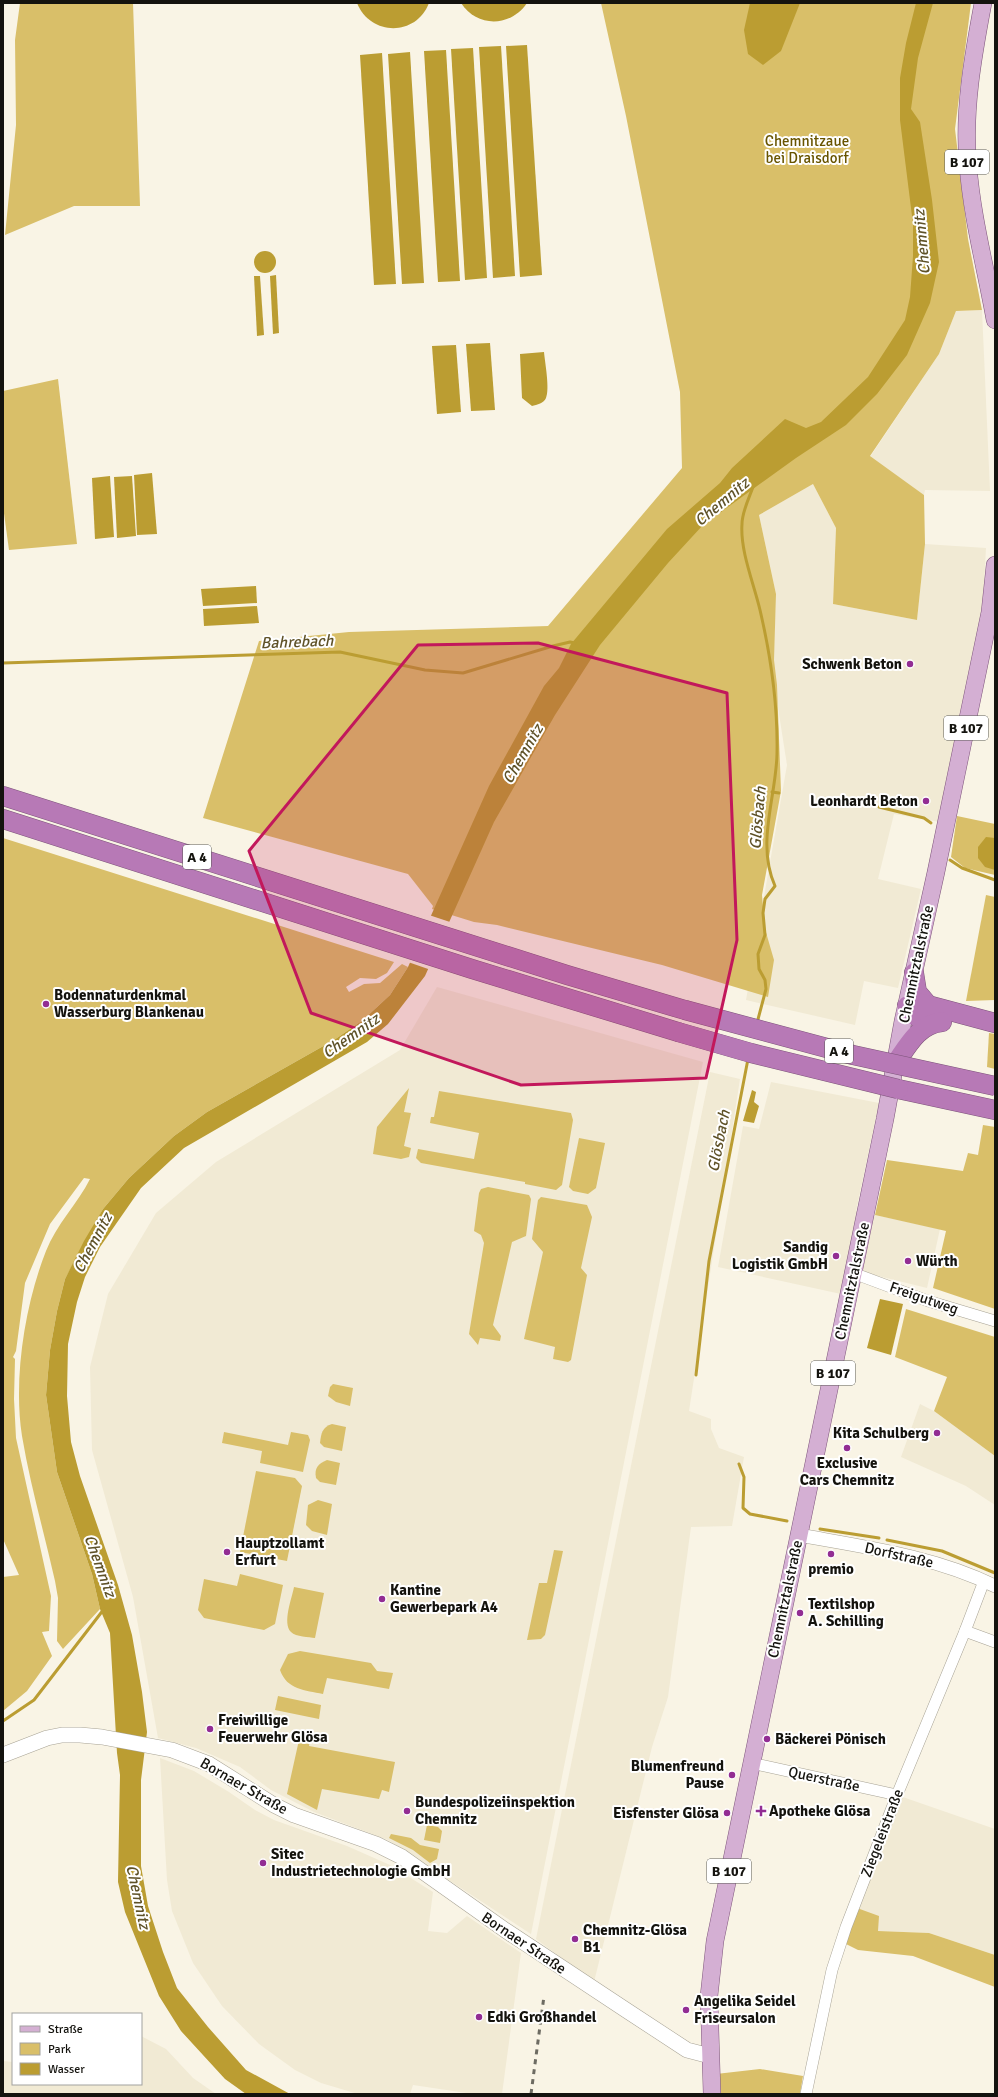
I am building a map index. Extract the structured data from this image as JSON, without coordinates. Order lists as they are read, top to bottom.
{
  "streets": {
    "highway": ["A 4"],
    "main road": ["B 107", "Chemnitztalstraße", "Bornaer Straße"],
    "street": [
      "Freigutweg",
      "Dorfstraße",
      "Querstraße",
      "Ziegeleistraße"
    ]
  },
  "crossings": [
    ["Chemnitztalstraße", "Freigutweg"],
    ["Chemnitztalstraße", "Dorfstraße"],
    ["Chemnitztalstraße", "Querstraße"],
    ["Chemnitztalstraße", "Bornaer Straße"],
    ["Dorfstraße", "Ziegeleistraße"],
    ["Querstraße", "Ziegeleistraße"]
  ],
  "water": ["Chemnitz", "Bahrebach", "Glösbach"],
  "parks": ["Chemnitzaue bei Draisdorf"],
  "places": {
    "other": [
      "Schwenk Beton",
      "Leonhardt Beton",
      "Bodennaturdenkmal Wasserburg Blankenau",
      "Sandig Logistik GmbH",
      "Würth",
      "Kita Schulberg",
      "Exclusive Cars Chemnitz",
      "Hauptzollamt Erfurt",
      "premio",
      "Kantine Gewerbepark A4",
      "Textilshop A. Schilling",
      "Freiwillige Feuerwehr Glösa",
      "Bäckerei Pönisch",
      "Blumenfreund Pause",
      "Bundespolizeiinspektion Chemnitz",
      "Eisfenster Glösa",
      "Sitec Industrietechnologie GmbH",
      "Chemnitz-Glösa B1",
      "Angelika Seidel Friseursalon",
      "Edki Großhandel"
    ],
    "health": ["Apotheke Glösa"]
  },
  "legend": ["Straße", "Park", "Wasser"]
}
